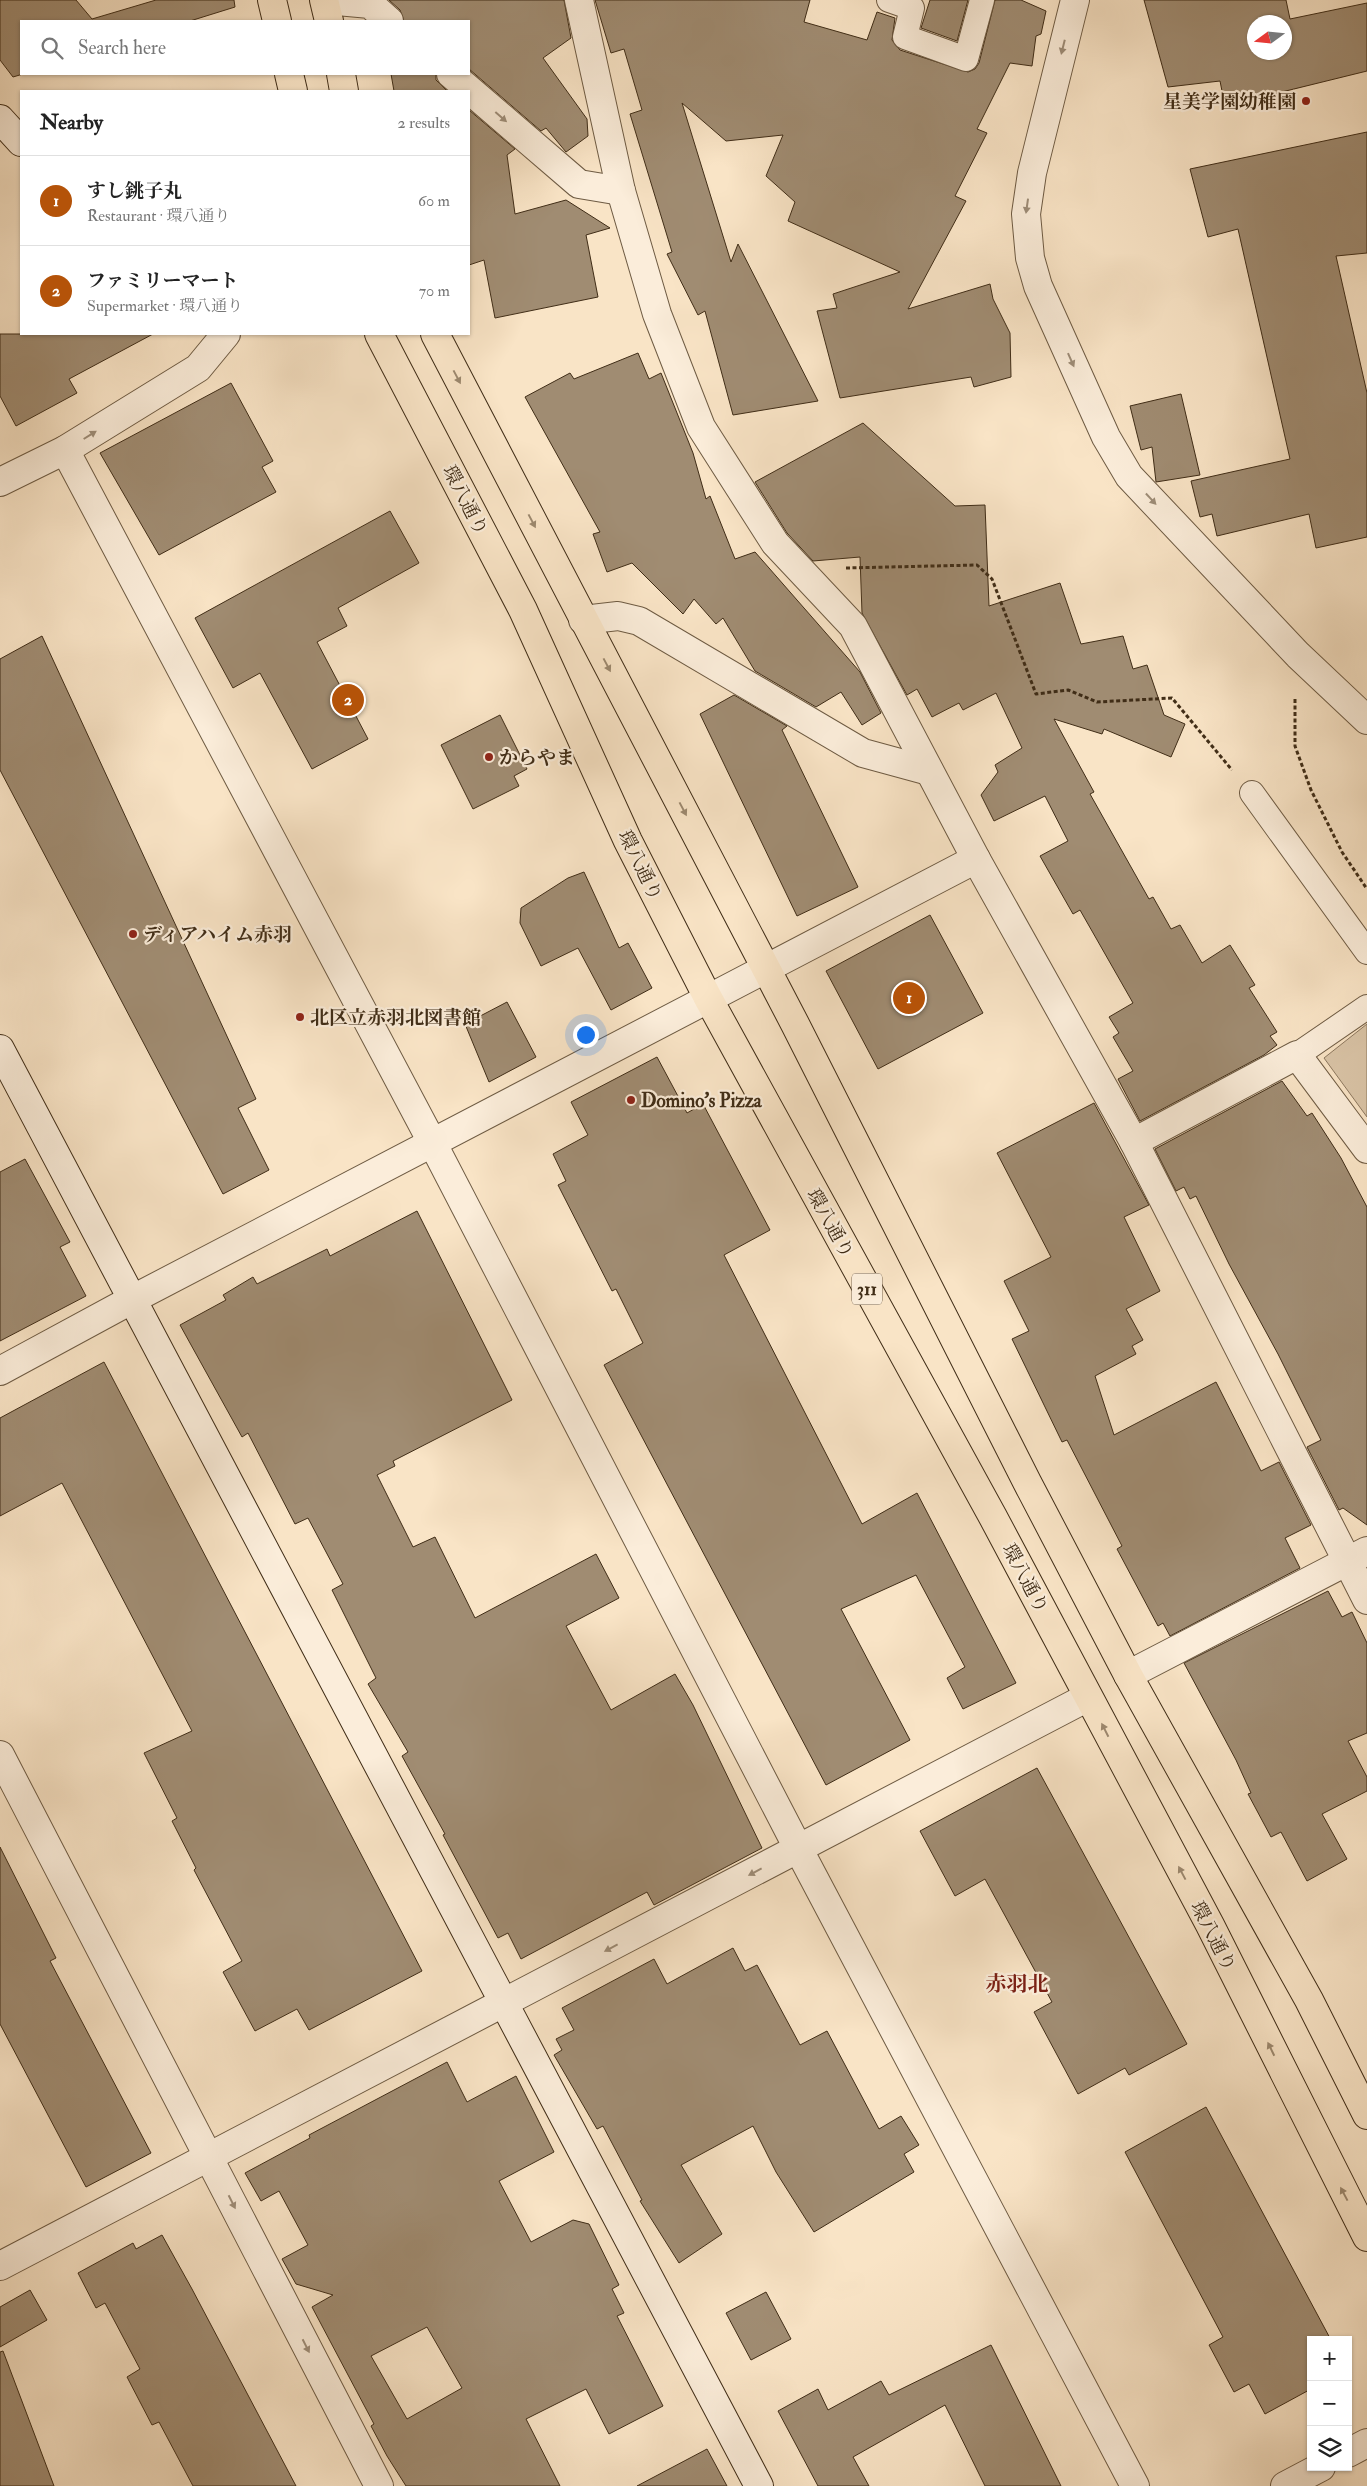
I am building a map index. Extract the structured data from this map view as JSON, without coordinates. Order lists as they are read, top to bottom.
{
  "streets": {
    "main road": ["環八通り", "311"]
  },
  "districts": ["赤羽北"],
  "places": [
    "星美学園幼稚園",
    "からやま",
    "ディアハイム赤羽",
    "北区立赤羽北図書館",
    "Domino's Pizza"
  ],
  "north": "left",
  "page": {
    "search": "Search here",
    "heading": ["Nearby", "2 results"],
    "list": [
      {
        "mark": "1",
        "name": "すし銚子丸",
        "note": "Restaurant · 環八通り",
        "value": "60 m"
      },
      {
        "mark": "2",
        "name": "ファミリーマート",
        "note": "Supermarket · 環八通り",
        "value": "70 m"
      }
    ],
    "pins": ["2", "1"],
    "map_buttons": ["+", "−"]
  }
}
